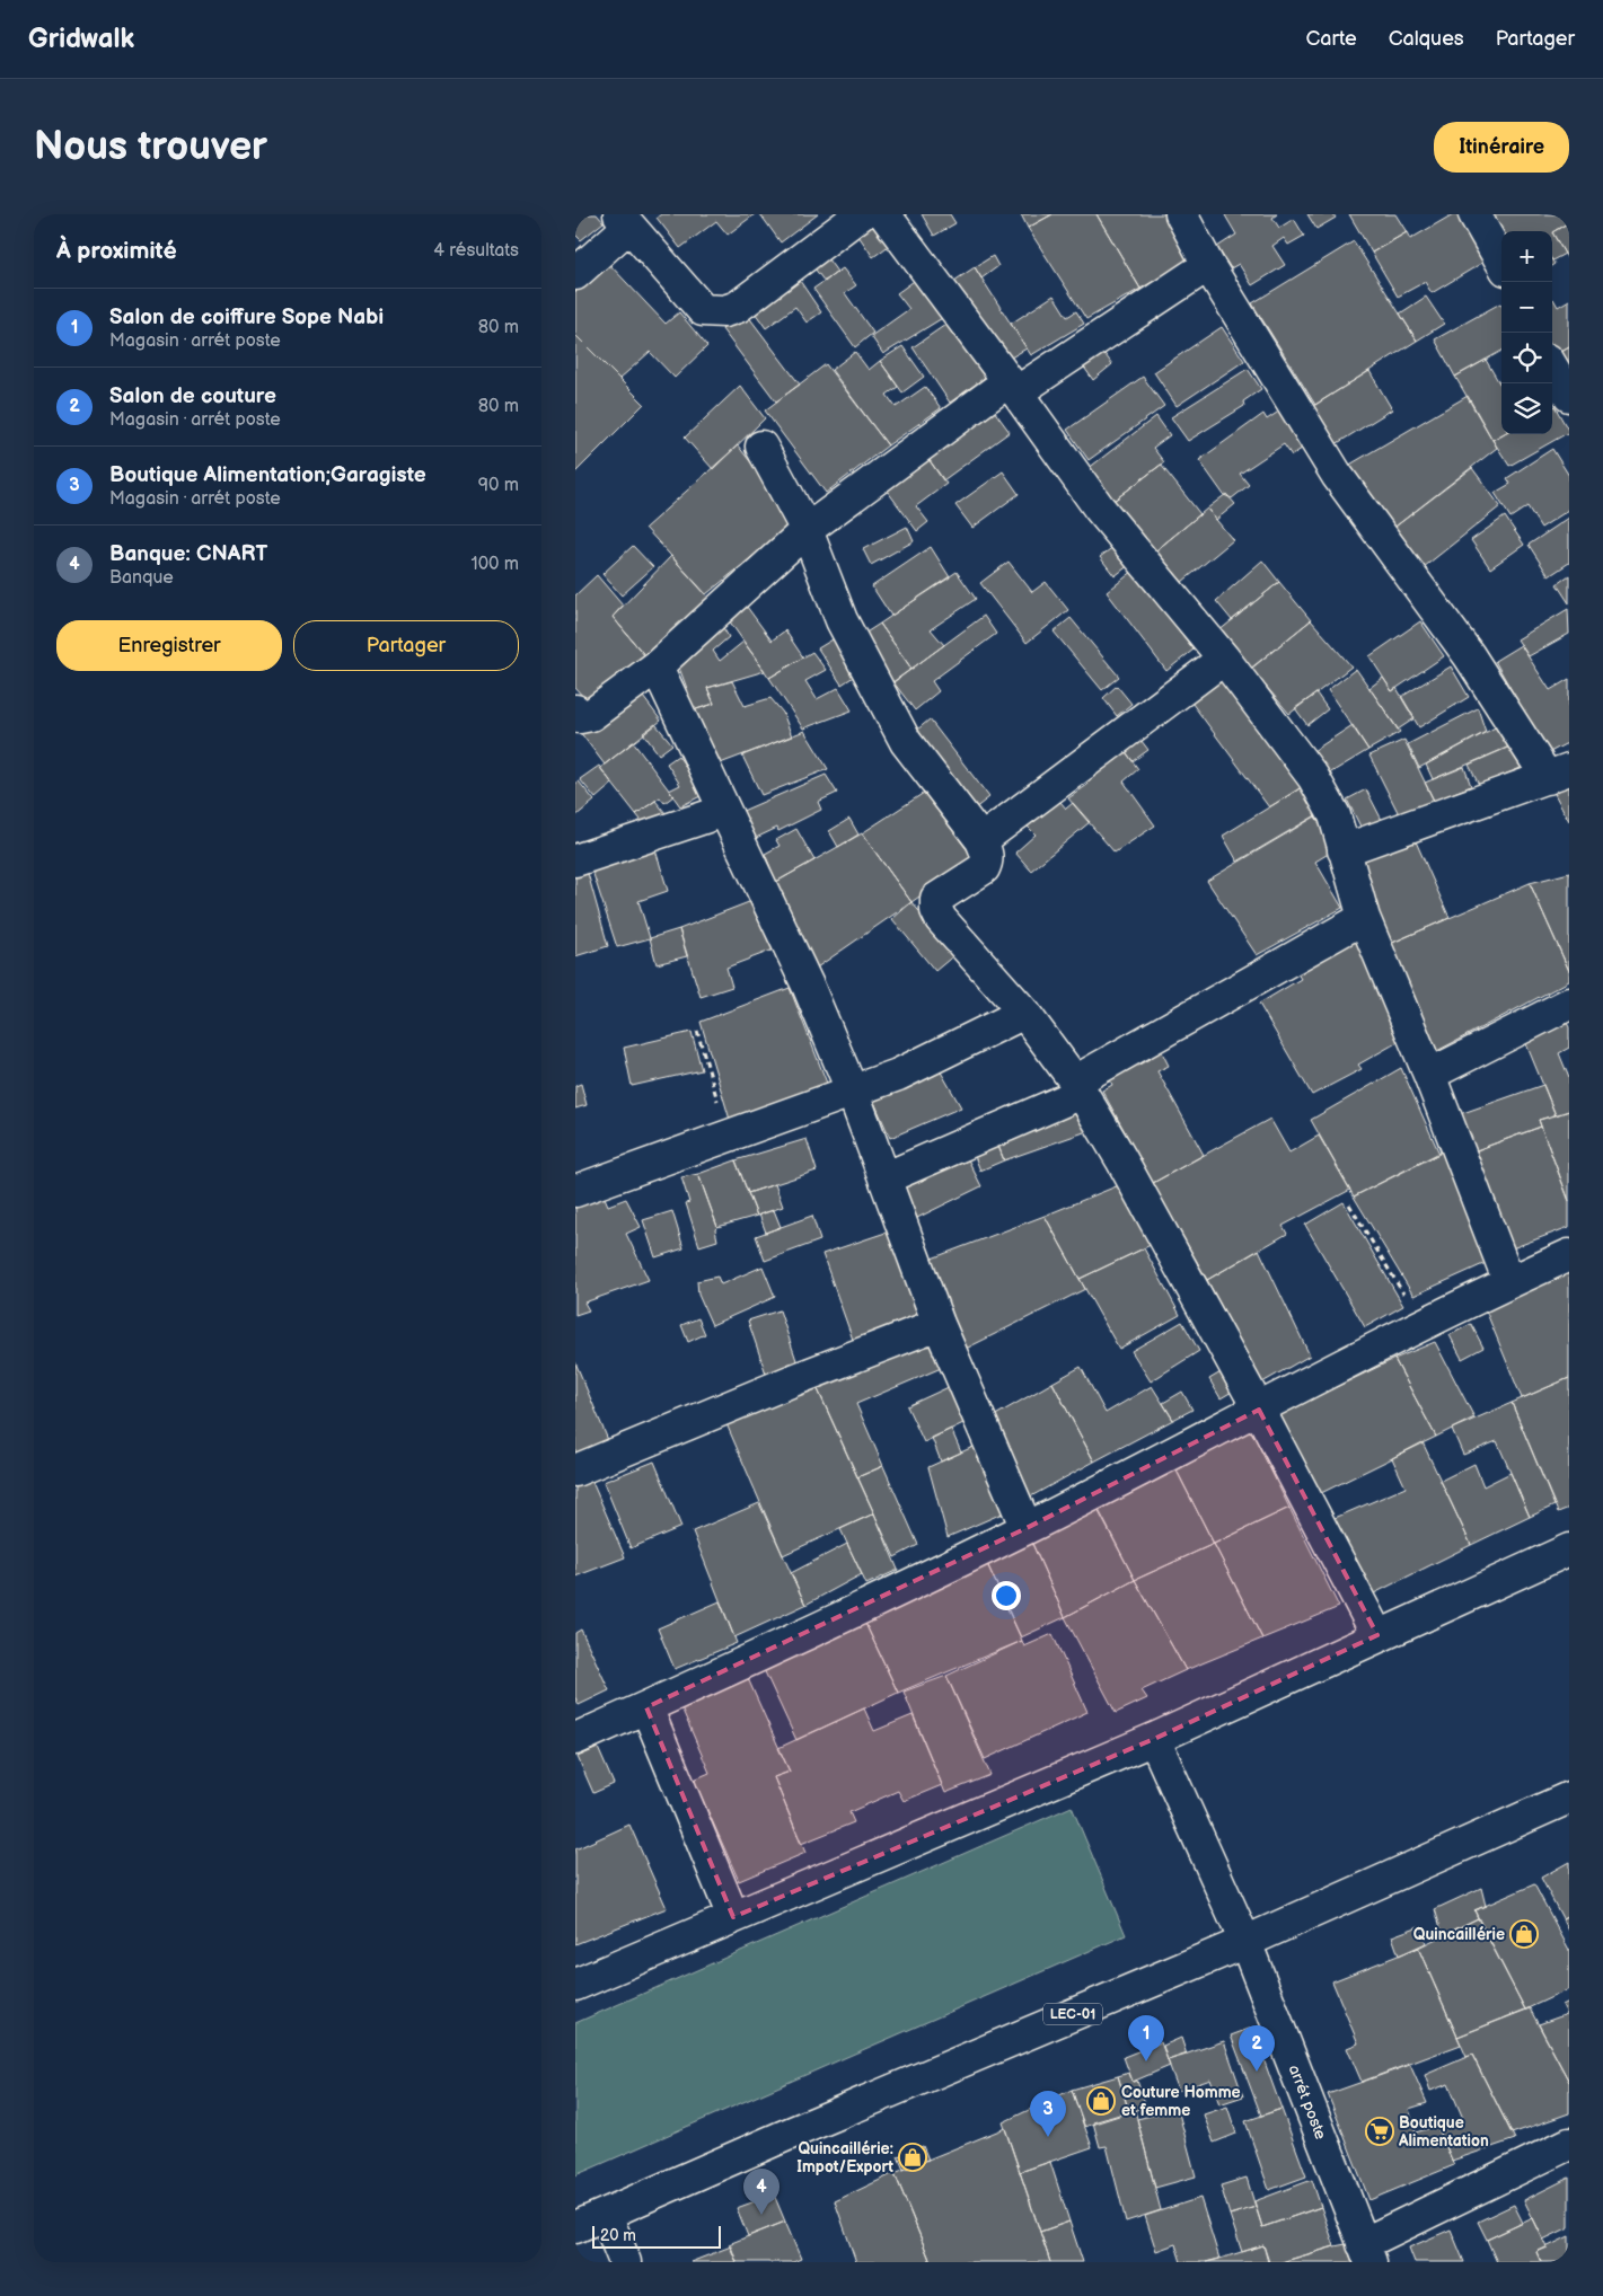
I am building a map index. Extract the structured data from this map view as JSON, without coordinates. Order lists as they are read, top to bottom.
{
  "streets": {
    "main road": ["LEC-01", "arrét poste"]
  },
  "crossings": [
    ["LEC-01", "arrét poste"]
  ],
  "places": {
    "shop": ["Quincaillérie", "Couture Homme et femme", "Quincaillérie: Impot/Export"],
    "supermarket": ["Boutique Alimentation"]
  },
  "scale_bar": "20 m",
  "page": {
    "header": "Gridwalk",
    "nav": ["Carte", "Calques", "Partager"],
    "buttons": [
      "Itinéraire",
      ["Enregistrer", "Partager"]
    ],
    "title": "Nous trouver",
    "heading": ["À proximité", "4 résultats"],
    "map_buttons": ["+", "−"],
    "list": [
      {
        "mark": "1",
        "name": "Salon de coiffure Sope Nabi",
        "note": "Magasin · arrét poste",
        "value": "80 m"
      },
      {
        "mark": "2",
        "name": "Salon de couture",
        "note": "Magasin · arrét poste",
        "value": "80 m"
      },
      {
        "mark": "3",
        "name": "Boutique Alimentation;Garagiste",
        "note": "Magasin · arrét poste",
        "value": "90 m"
      },
      {
        "mark": "4",
        "name": "Banque: CNART",
        "note": "Banque",
        "value": "100 m"
      }
    ],
    "pins": [
      "1",
      "2",
      "3",
      "4"
    ],
    "scale": "20 m"
  }
}
